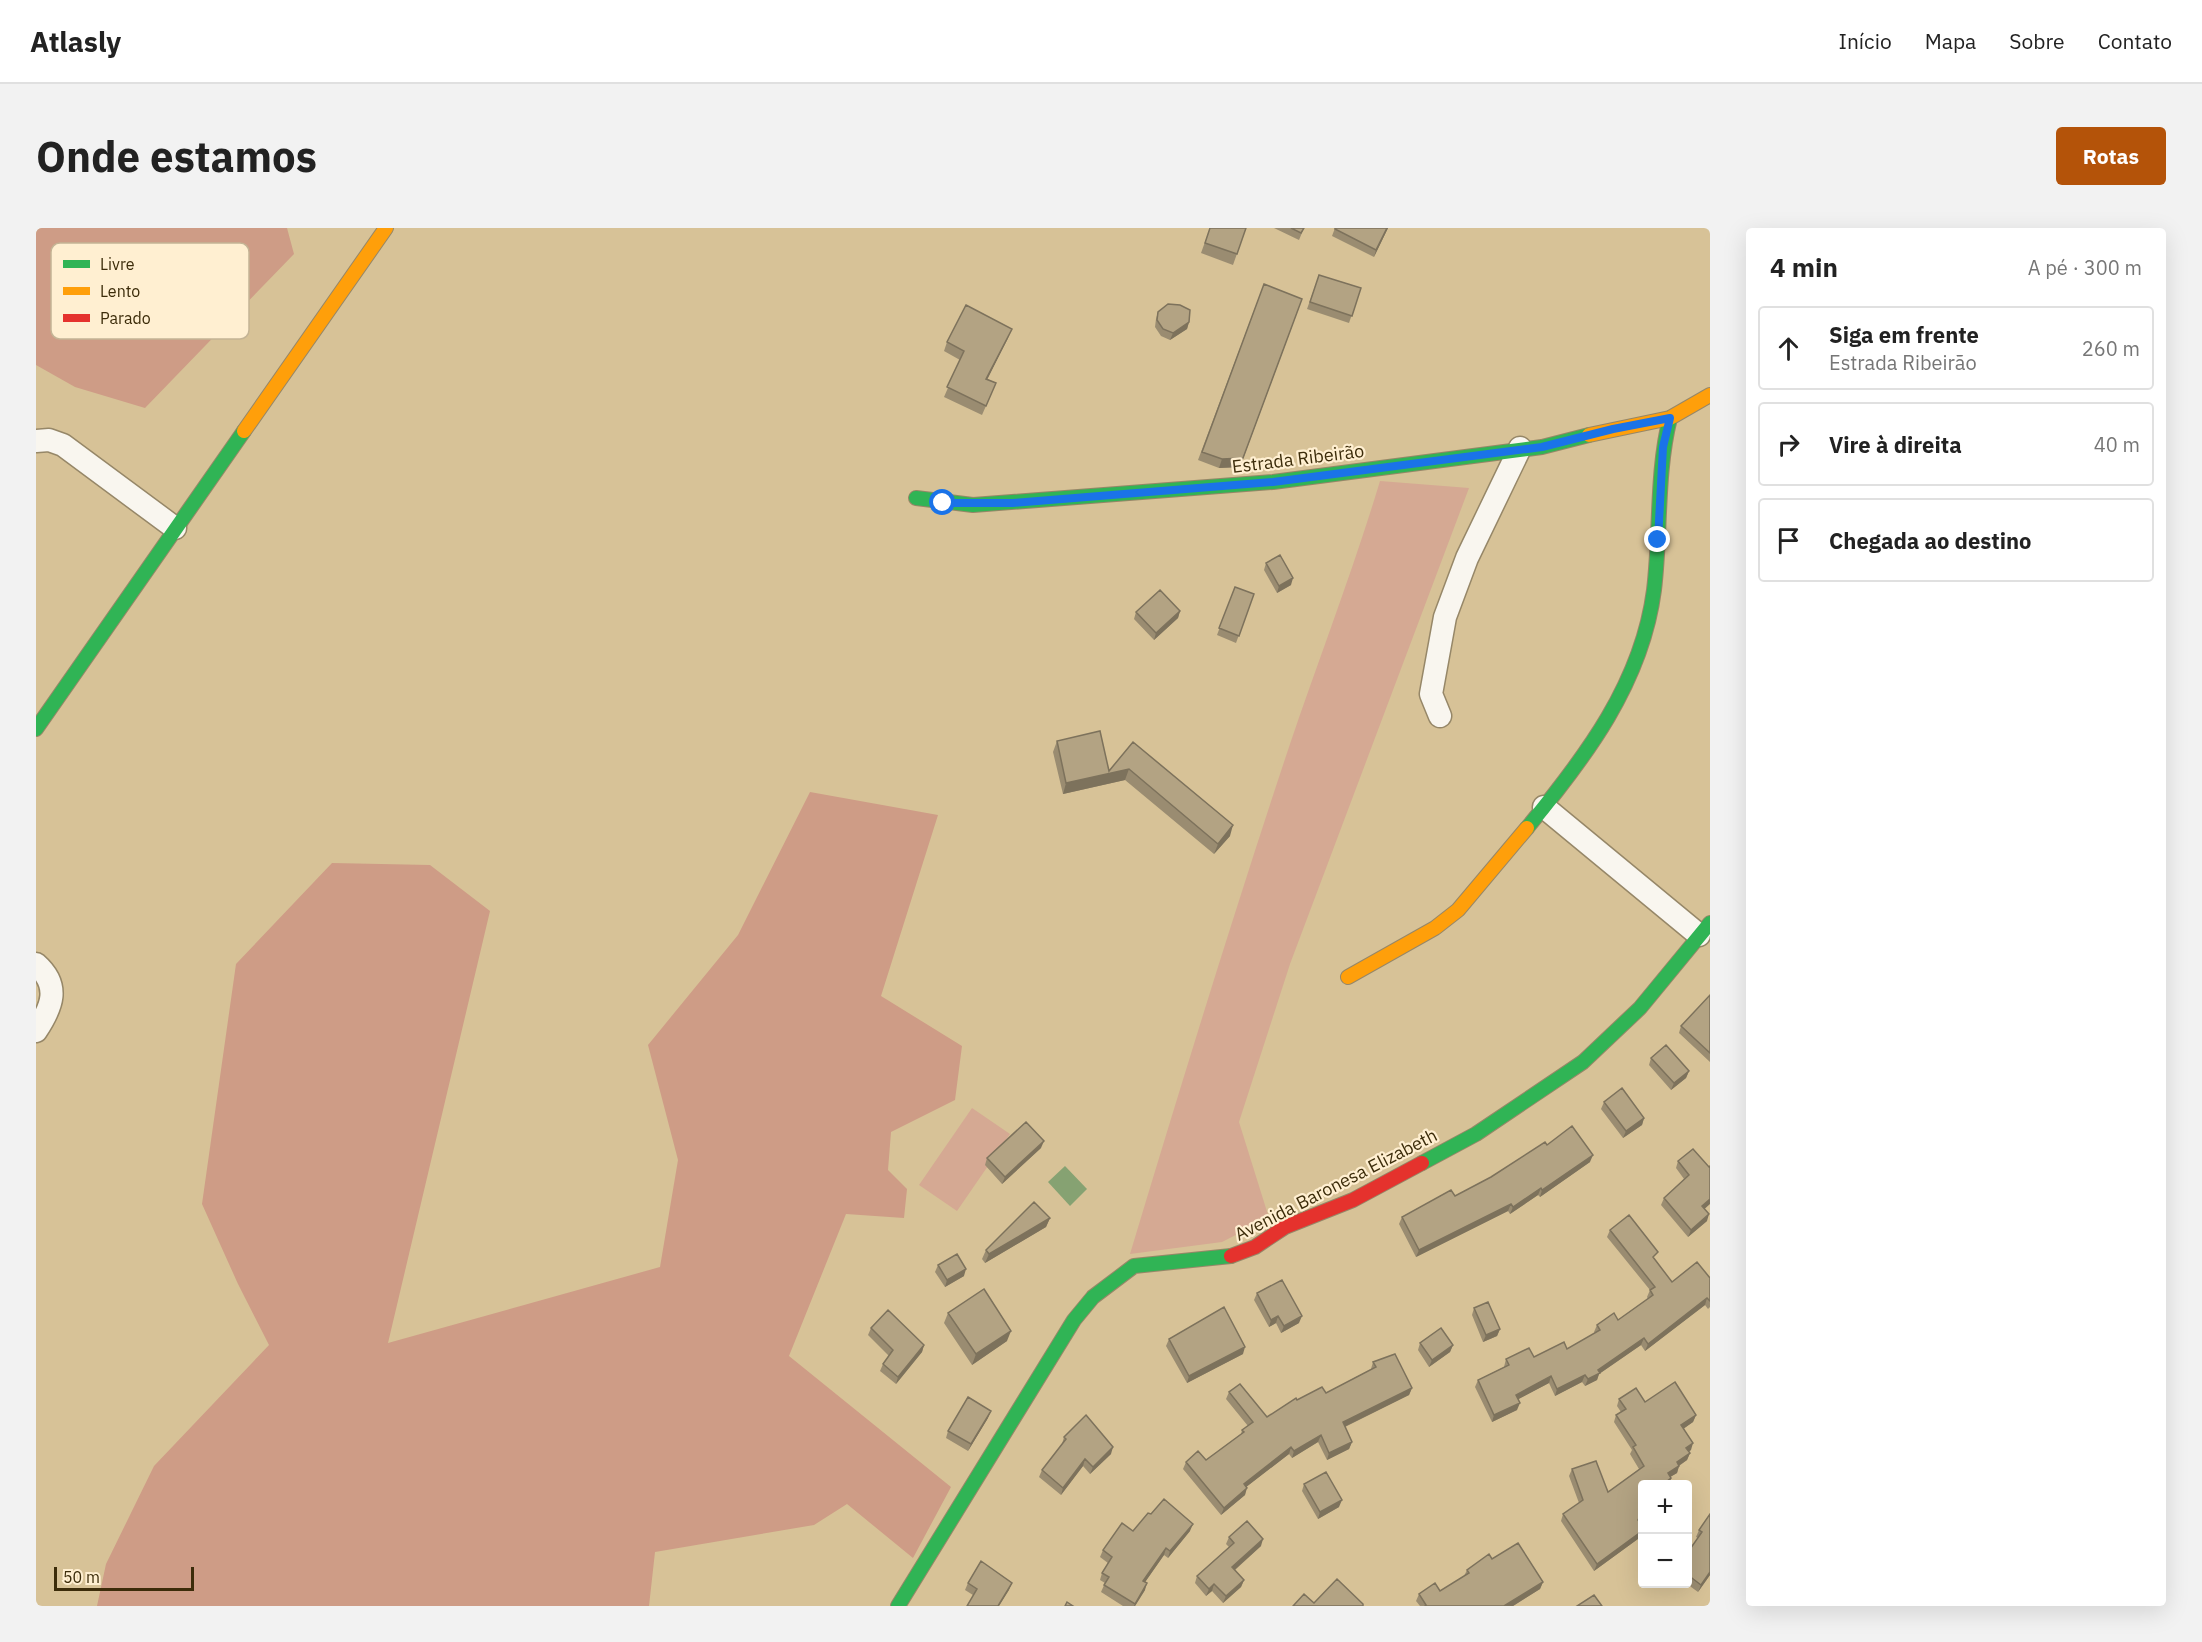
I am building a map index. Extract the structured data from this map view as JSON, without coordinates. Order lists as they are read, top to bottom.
{
  "streets": {
    "street": ["Estrada Ribeirão", "Avenida Baronesa Elizabeth"]
  },
  "legend": ["Livre", "Lento", "Parado"],
  "scale_bar": "50 m",
  "page": {
    "header": "Atlasly",
    "nav": [
      "Início",
      "Mapa",
      "Sobre",
      "Contato"
    ],
    "buttons": "Rotas",
    "title": "Onde estamos",
    "heading": ["4 min", "A pé · 300 m"],
    "list": [
      ["Siga em frente", "Estrada Ribeirão", "260 m"],
      ["Vire à direita", "40 m"],
      "Chegada ao destino"
    ],
    "map_buttons": ["+", "−"],
    "scale": "50 m"
  }
}
